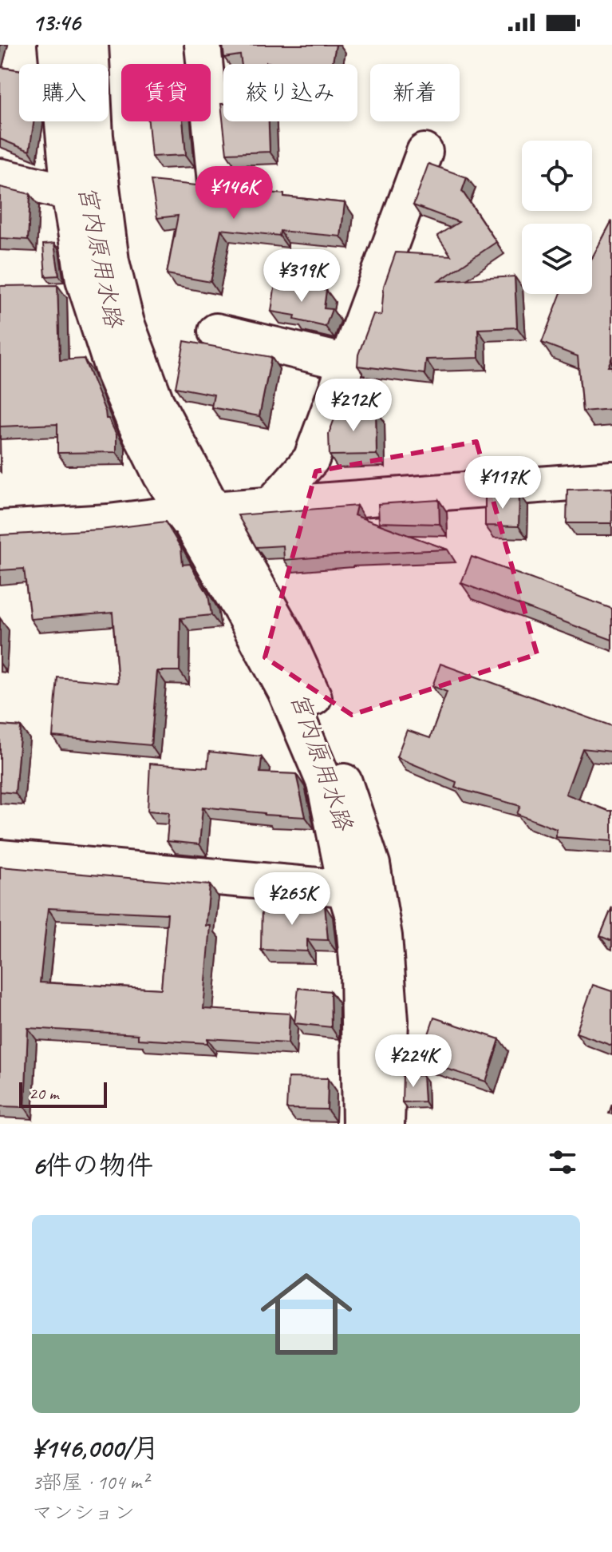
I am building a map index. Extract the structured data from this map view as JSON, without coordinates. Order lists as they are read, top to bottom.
{
  "water": ["宮内原用水路"],
  "scale_bar": "20 m",
  "page": {
    "status": "13:46",
    "chip": [
      "購入",
      "賃貸",
      "絞り込み",
      "新着"
    ],
    "price": [
      "¥146K",
      "¥319K",
      "¥212K",
      "¥117K",
      "¥265K",
      "¥224K"
    ],
    "scale": "20 m",
    "heading": "6件の物件",
    "list": [
      {
        "name": "¥146,000/月",
        "note": "3部屋 · 104 m² · マンション"
      }
    ]
  }
}
